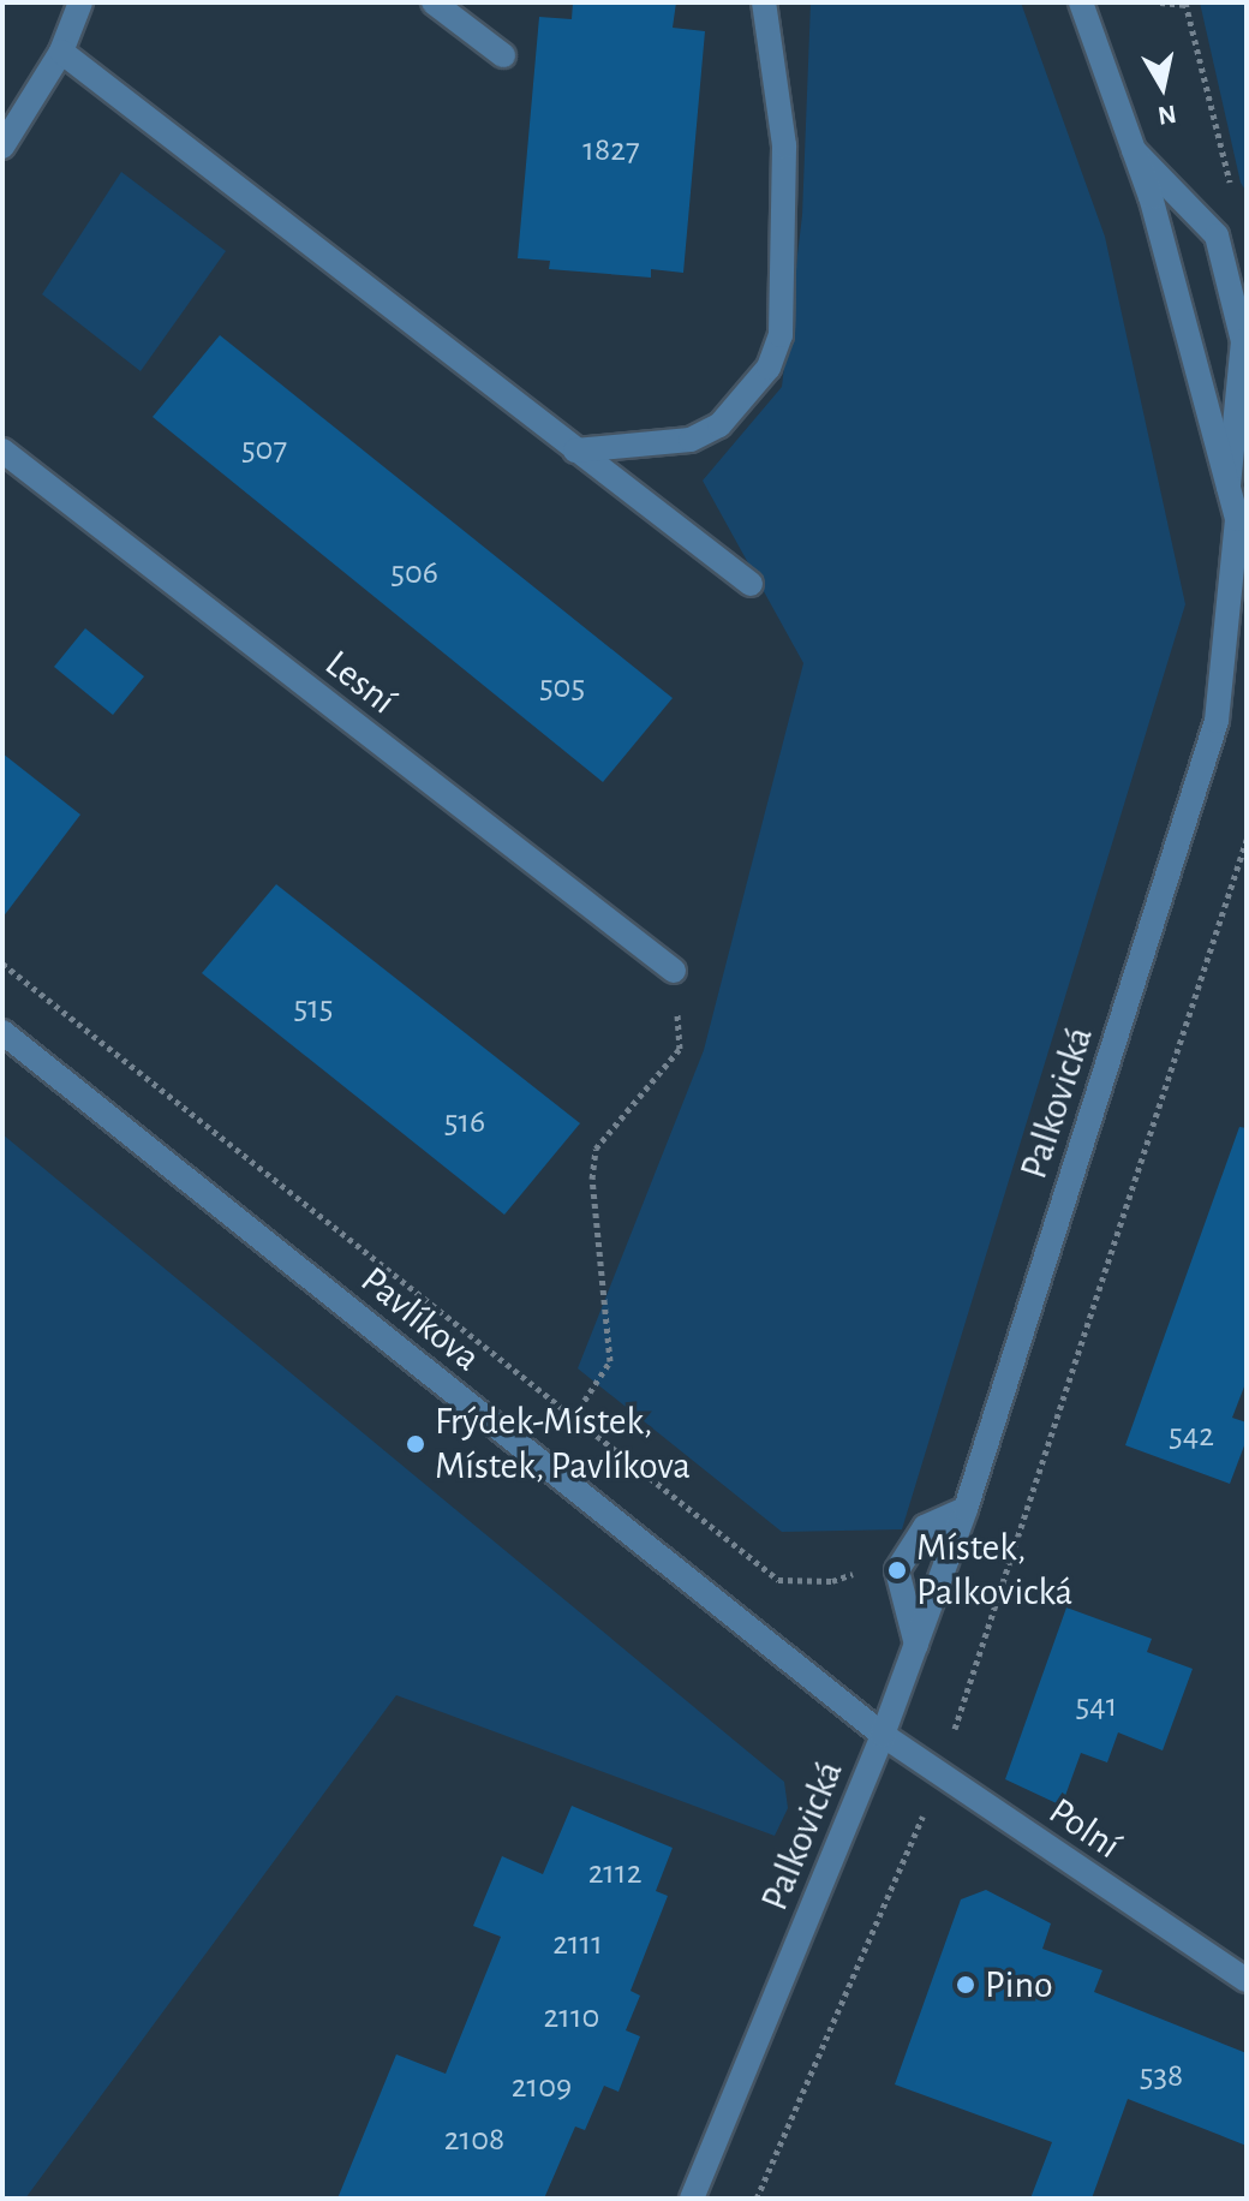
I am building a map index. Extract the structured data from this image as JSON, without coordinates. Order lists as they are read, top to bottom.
{
  "streets": {
    "street": [
      "Lesní",
      "Palkovická",
      "Pavlíkova",
      "Polní"
    ]
  },
  "crossings": [
    ["Palkovická", "Pavlíkova"],
    ["Palkovická", "Polní"],
    ["Pavlíkova", "Polní"]
  ],
  "places": ["Frýdek-Místek, Místek, Pavlíkova", "Místek, Palkovická", "Pino"],
  "house_numbers": [
    "1827",
    "507",
    "506",
    "505",
    "515",
    "516",
    "542",
    "541",
    "2112",
    "2111",
    "2110",
    "538",
    "2109",
    "2108"
  ],
  "north": "bottom"
}
